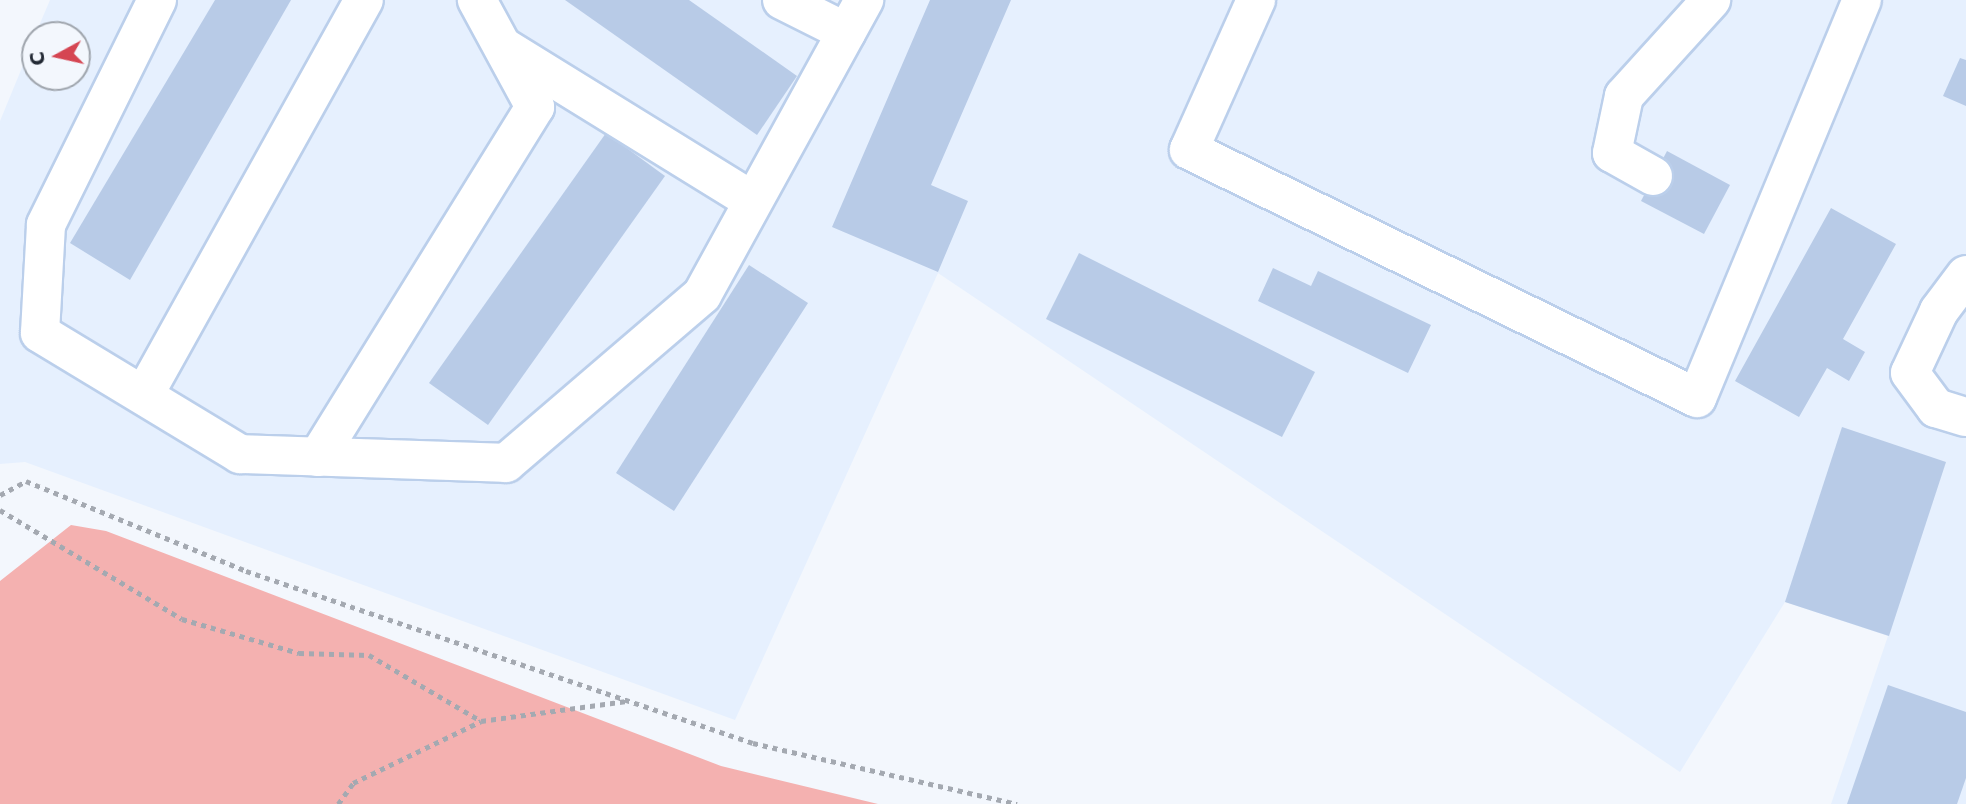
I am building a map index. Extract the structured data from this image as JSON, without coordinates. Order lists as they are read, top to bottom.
{
  "north": "left"
}
